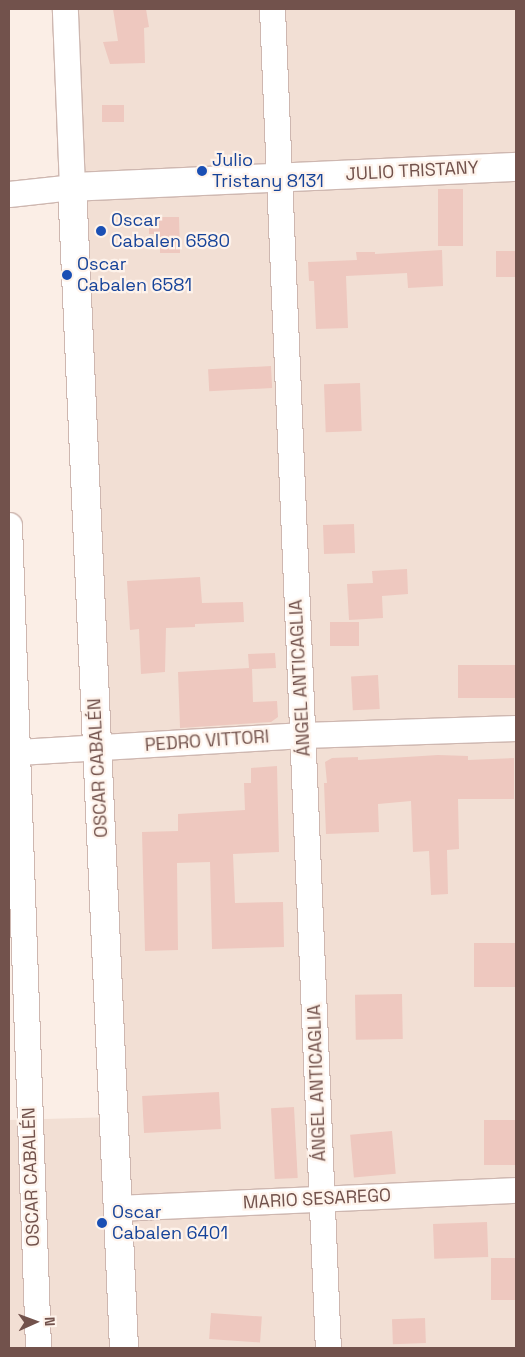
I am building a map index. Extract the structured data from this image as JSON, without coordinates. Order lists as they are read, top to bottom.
{
  "streets": {
    "main road": ["JULIO TRISTANY", "OSCAR CABALÉN"],
    "street": ["ÁNGEL ANTICAGLIA", "PEDRO VITTORI", "MARIO SESAREGO"]
  },
  "crossings": [
    ["JULIO TRISTANY", "ÁNGEL ANTICAGLIA"],
    ["JULIO TRISTANY", "OSCAR CABALÉN"],
    ["ÁNGEL ANTICAGLIA", "PEDRO VITTORI"],
    ["ÁNGEL ANTICAGLIA", "MARIO SESAREGO"],
    ["PEDRO VITTORI", "OSCAR CABALÉN"],
    ["OSCAR CABALÉN", "MARIO SESAREGO"]
  ],
  "places": [
    "Julio Tristany 8131",
    "Oscar Cabalen 6580",
    "Oscar Cabalen 6581",
    "Oscar Cabalen 6401"
  ],
  "north": "right"
}
